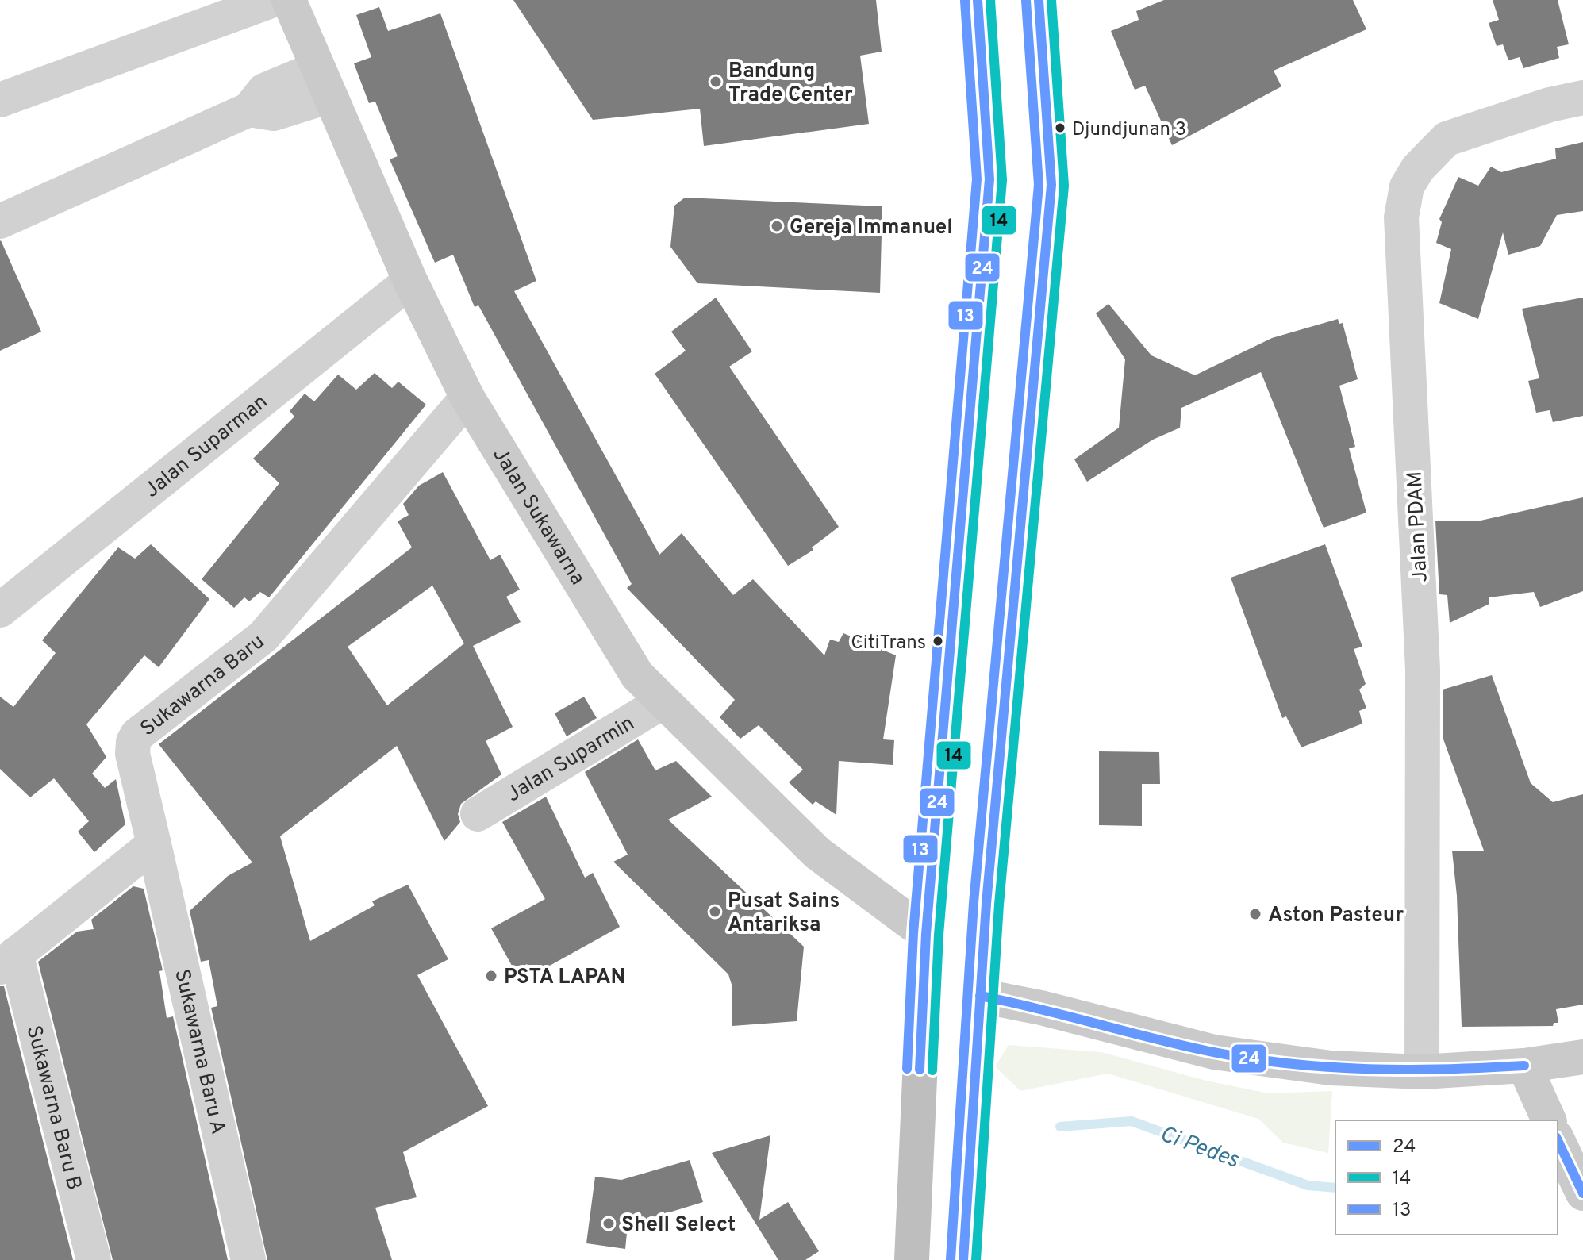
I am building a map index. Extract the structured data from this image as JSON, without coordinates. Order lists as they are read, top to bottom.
{
  "streets": {
    "street": [
      "Jalan Suparman",
      "Jalan Sukawarna",
      "Jalan PDAM",
      "Sukawarna Baru",
      "Jalan Suparmin",
      "Sukawarna Baru A",
      "Sukawarna Baru B"
    ]
  },
  "crossings": [
    ["Jalan Suparman", "Jalan Sukawarna"],
    ["Jalan Sukawarna", "Sukawarna Baru"],
    ["Jalan Sukawarna", "Jalan Suparmin"],
    ["Sukawarna Baru", "Sukawarna Baru A"]
  ],
  "water": ["Ci Pedes"],
  "places": [
    "Bandung Trade Center",
    "Djundjunan 3",
    "Gereja Immanuel",
    "CitiTrans",
    "Pusat Sains Antariksa",
    "Aston Pasteur",
    "PSTA LAPAN",
    "Shell Select"
  ],
  "lines": ["transit line 24", "transit line 14", "transit line 13"],
  "legend": ["24", "14", "13"]
}
